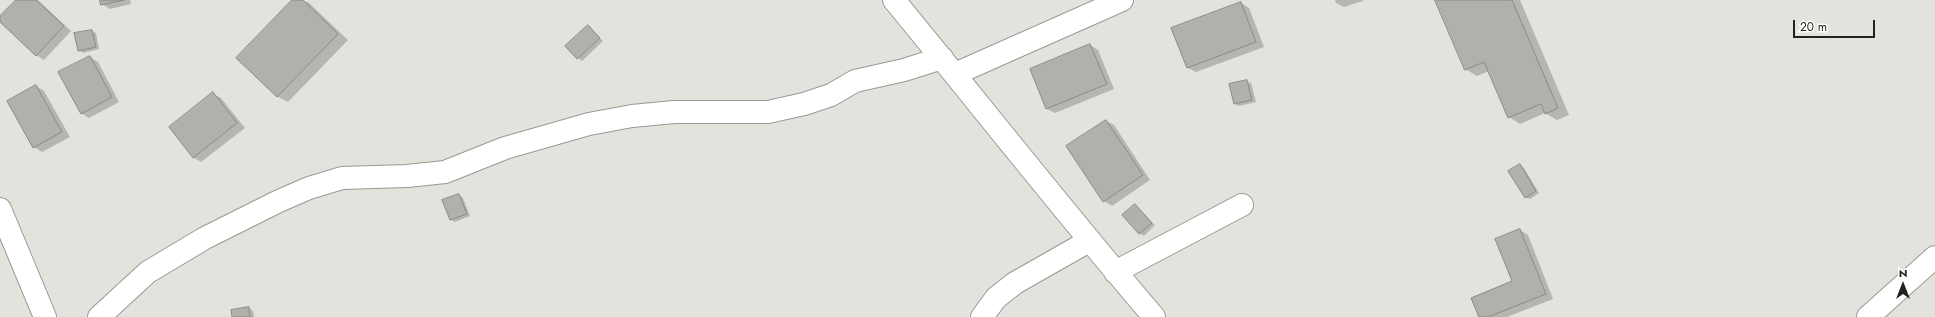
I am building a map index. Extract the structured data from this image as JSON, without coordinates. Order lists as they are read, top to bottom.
{
  "scale_bar": "20 m",
  "north": "top"
}
